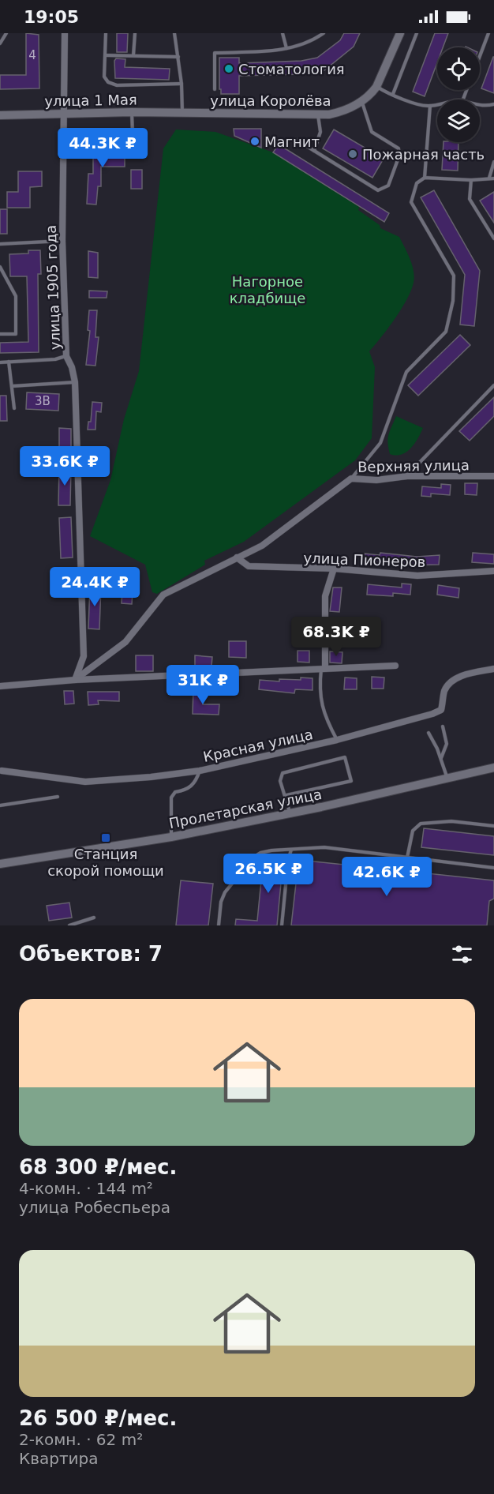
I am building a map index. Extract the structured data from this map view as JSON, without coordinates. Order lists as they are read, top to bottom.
{
  "streets": {
    "main road": ["улица 1 Мая", "улица Королёва", "Пролетарская улица"],
    "street": [
      "улица 1905 года",
      "Верхняя улица",
      "улица Пионеров",
      "Красная улица"
    ]
  },
  "crossings": [
    ["улица 1 Мая", "улица Королёва"],
    ["улица 1 Мая", "улица 1905 года"],
    ["улица 1905 года", "Верхняя улица"],
    ["Верхняя улица", "улица Пионеров"]
  ],
  "parks": ["Нагорное кладбище"],
  "places": {
    "other": ["Стоматология", "Магнит", "Пожарная часть"],
    "transit": ["Станция скорой помощи"]
  },
  "house_numbers": ["4", "3В"],
  "page": {
    "status": "19:05",
    "price": [
      "44.3K ₽",
      "33.6K ₽",
      "24.4K ₽",
      "68.3K ₽",
      "31K ₽",
      "26.5K ₽",
      "42.6K ₽"
    ],
    "heading": "Объектов: 7",
    "list": [
      {
        "name": "68 300 ₽/мес.",
        "note": "4-комн. · 144 m² · улица Робеспьера"
      },
      {
        "name": "26 500 ₽/мес.",
        "note": "2-комн. · 62 m² · Квартира"
      }
    ]
  }
}
